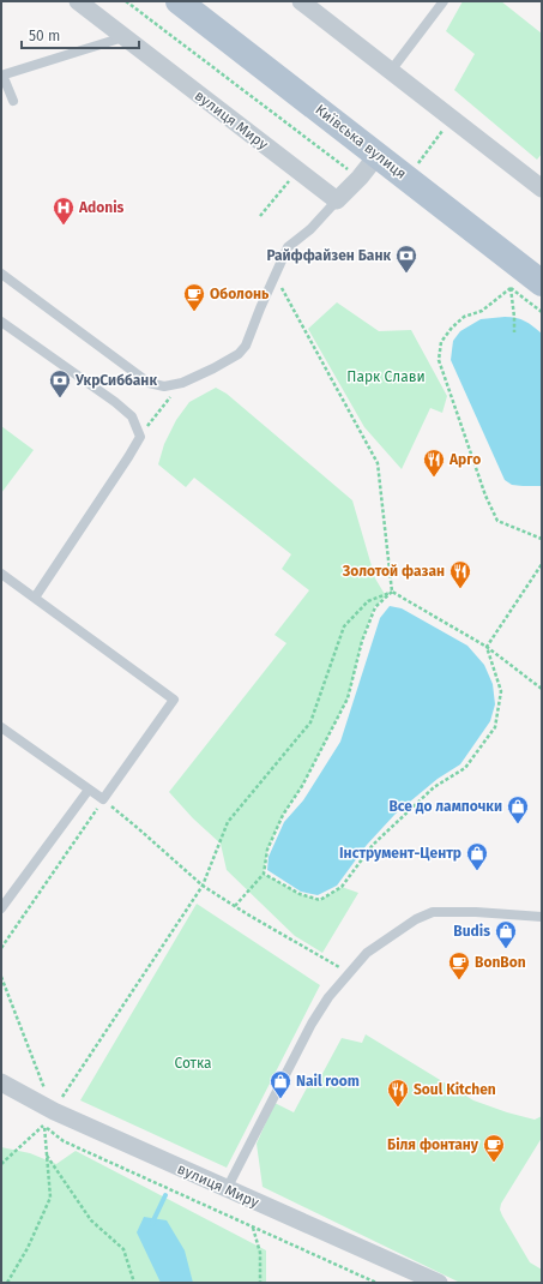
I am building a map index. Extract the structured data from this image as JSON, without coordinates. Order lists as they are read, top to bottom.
{
  "streets": {
    "main road": ["Київська вулиця"],
    "street": ["вулиця Миру"]
  },
  "parks": ["Парк Слави", "Сотка"],
  "places": {
    "hospital": ["Adonis"],
    "bank": ["Райффайзен Банк", "УкрСиббанк"],
    "cafe": ["Оболонь", "BonBon", "Біля фонтану"],
    "restaurant": ["Арго", "Золотой фазан", "Soul Kitchen"],
    "shop": [
      "Все до лампочки",
      "Інструмент-Центр",
      "Budis",
      "Nail room"
    ]
  },
  "scale_bar": "50 m"
}
